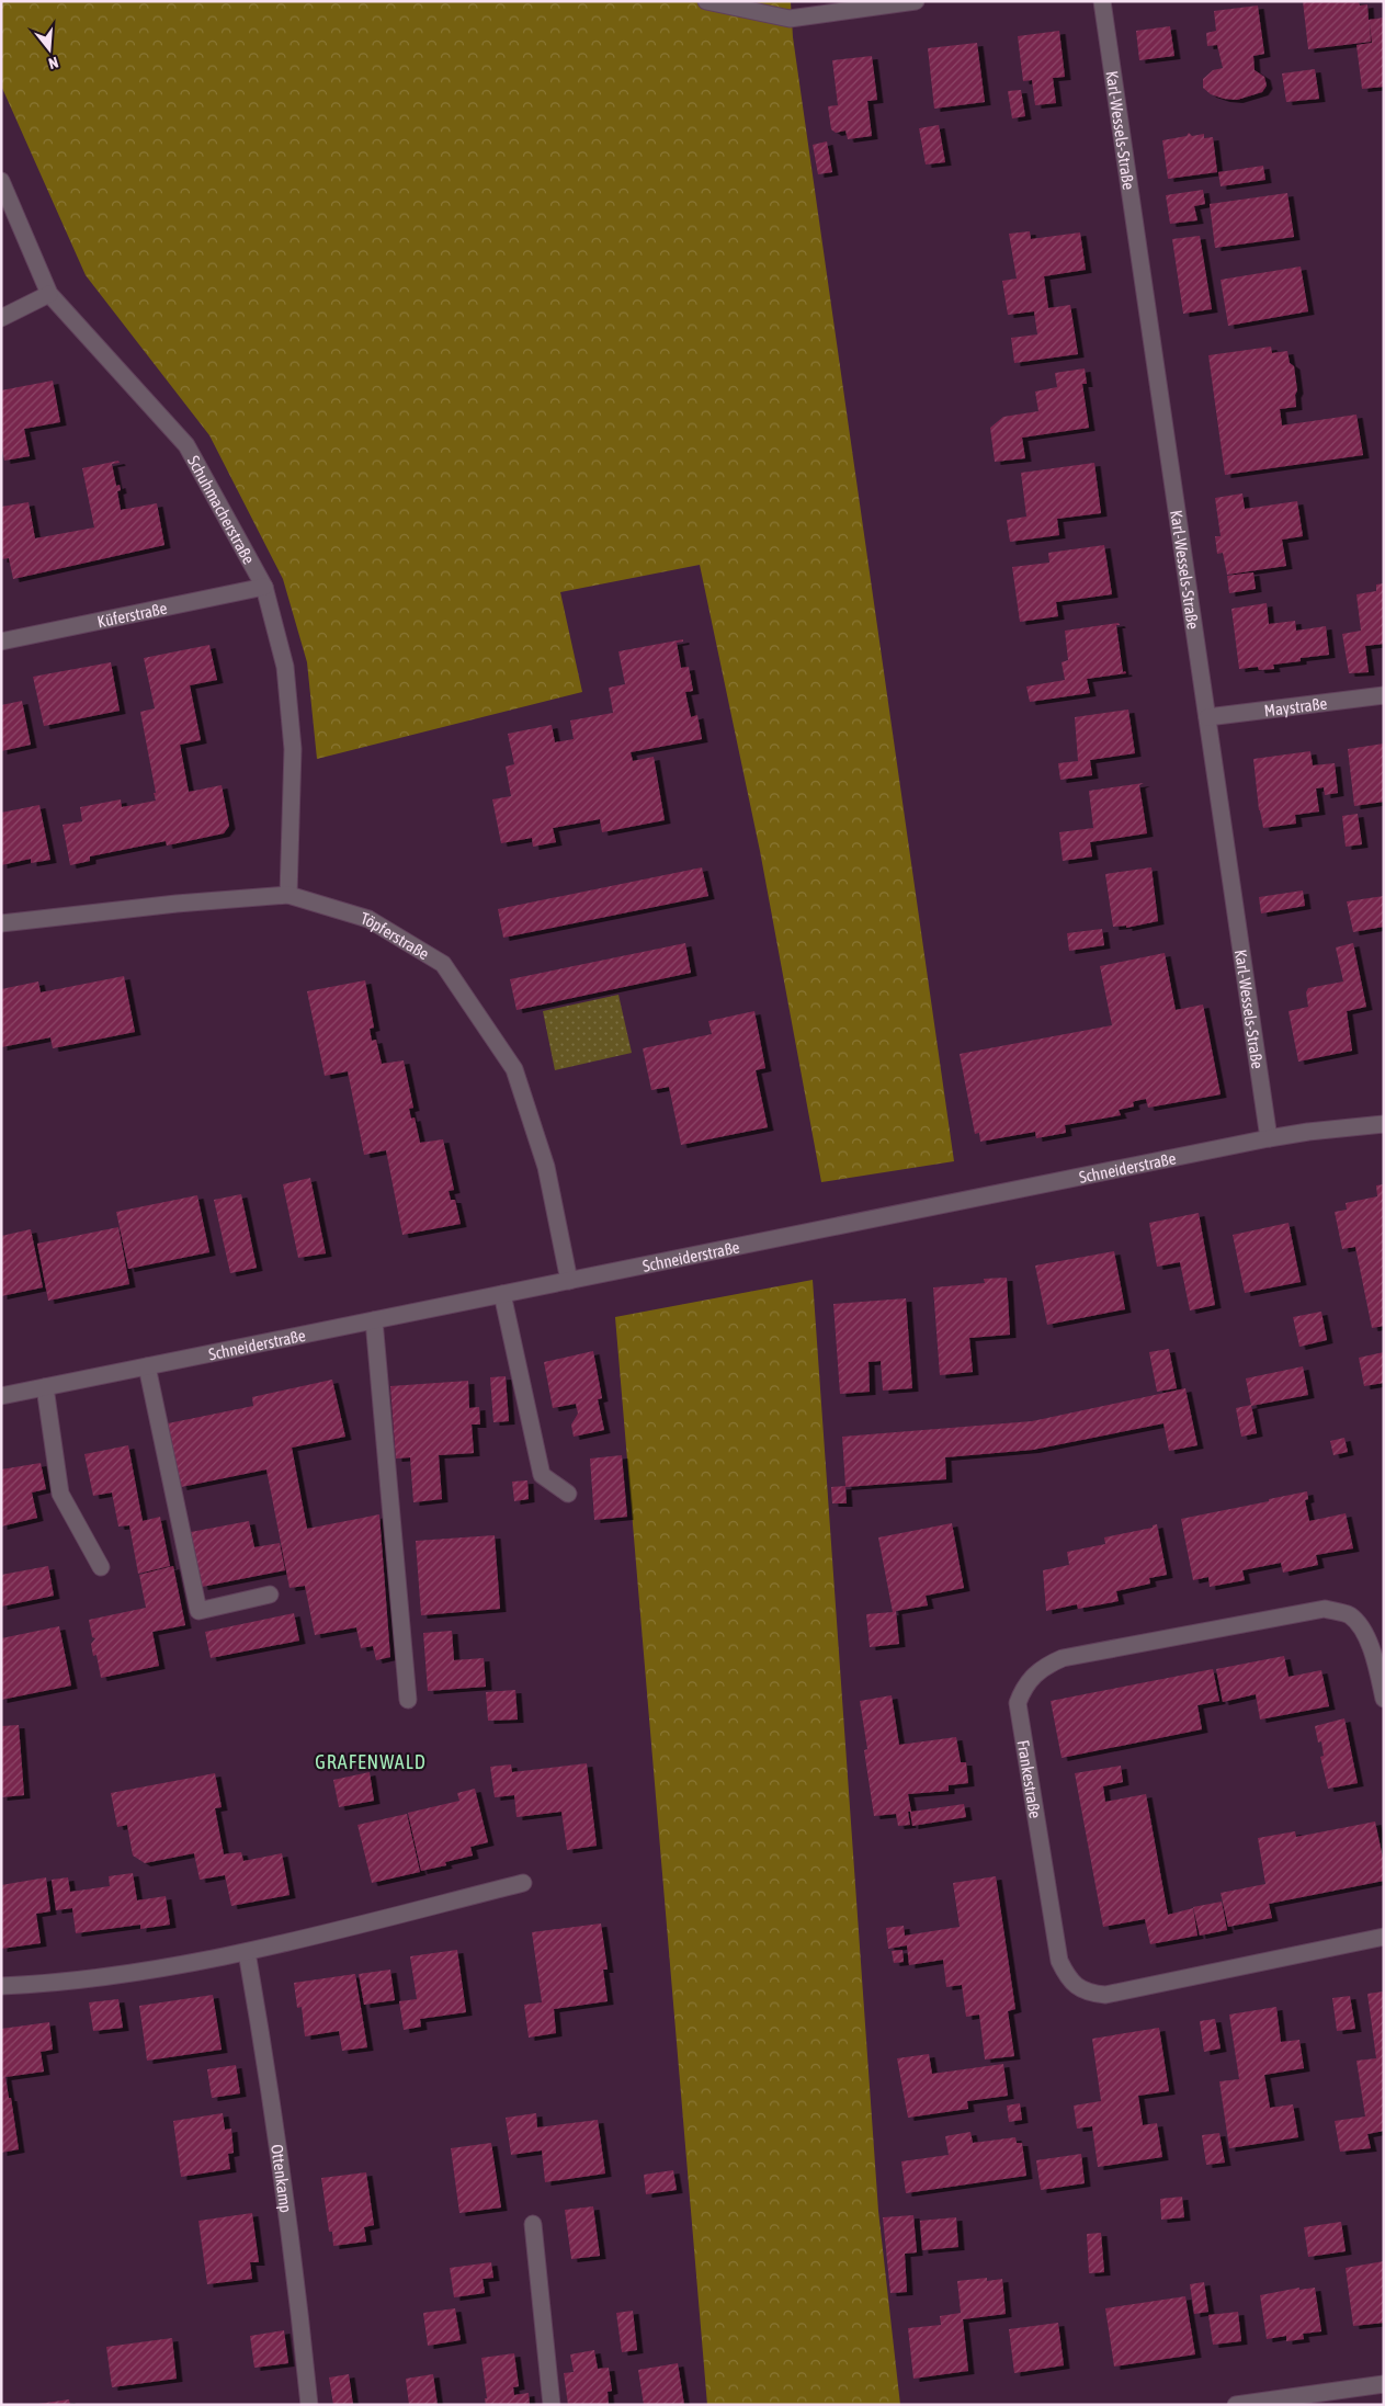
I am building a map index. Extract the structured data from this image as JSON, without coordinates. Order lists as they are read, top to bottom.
{
  "streets": {
    "street": [
      "Karl-Wessels-Straße",
      "Schuhmacherstraße",
      "Küferstraße",
      "Maystraße",
      "Töpferstraße",
      "Schneiderstraße",
      "Frankestraße",
      "Ottenkamp"
    ]
  },
  "crossings": [
    ["Karl-Wessels-Straße", "Maystraße"],
    ["Karl-Wessels-Straße", "Schneiderstraße"],
    ["Schuhmacherstraße", "Küferstraße"],
    ["Schuhmacherstraße", "Töpferstraße"],
    ["Töpferstraße", "Schneiderstraße"]
  ],
  "districts": ["GRAFENWALD"],
  "north": "bottom"
}
